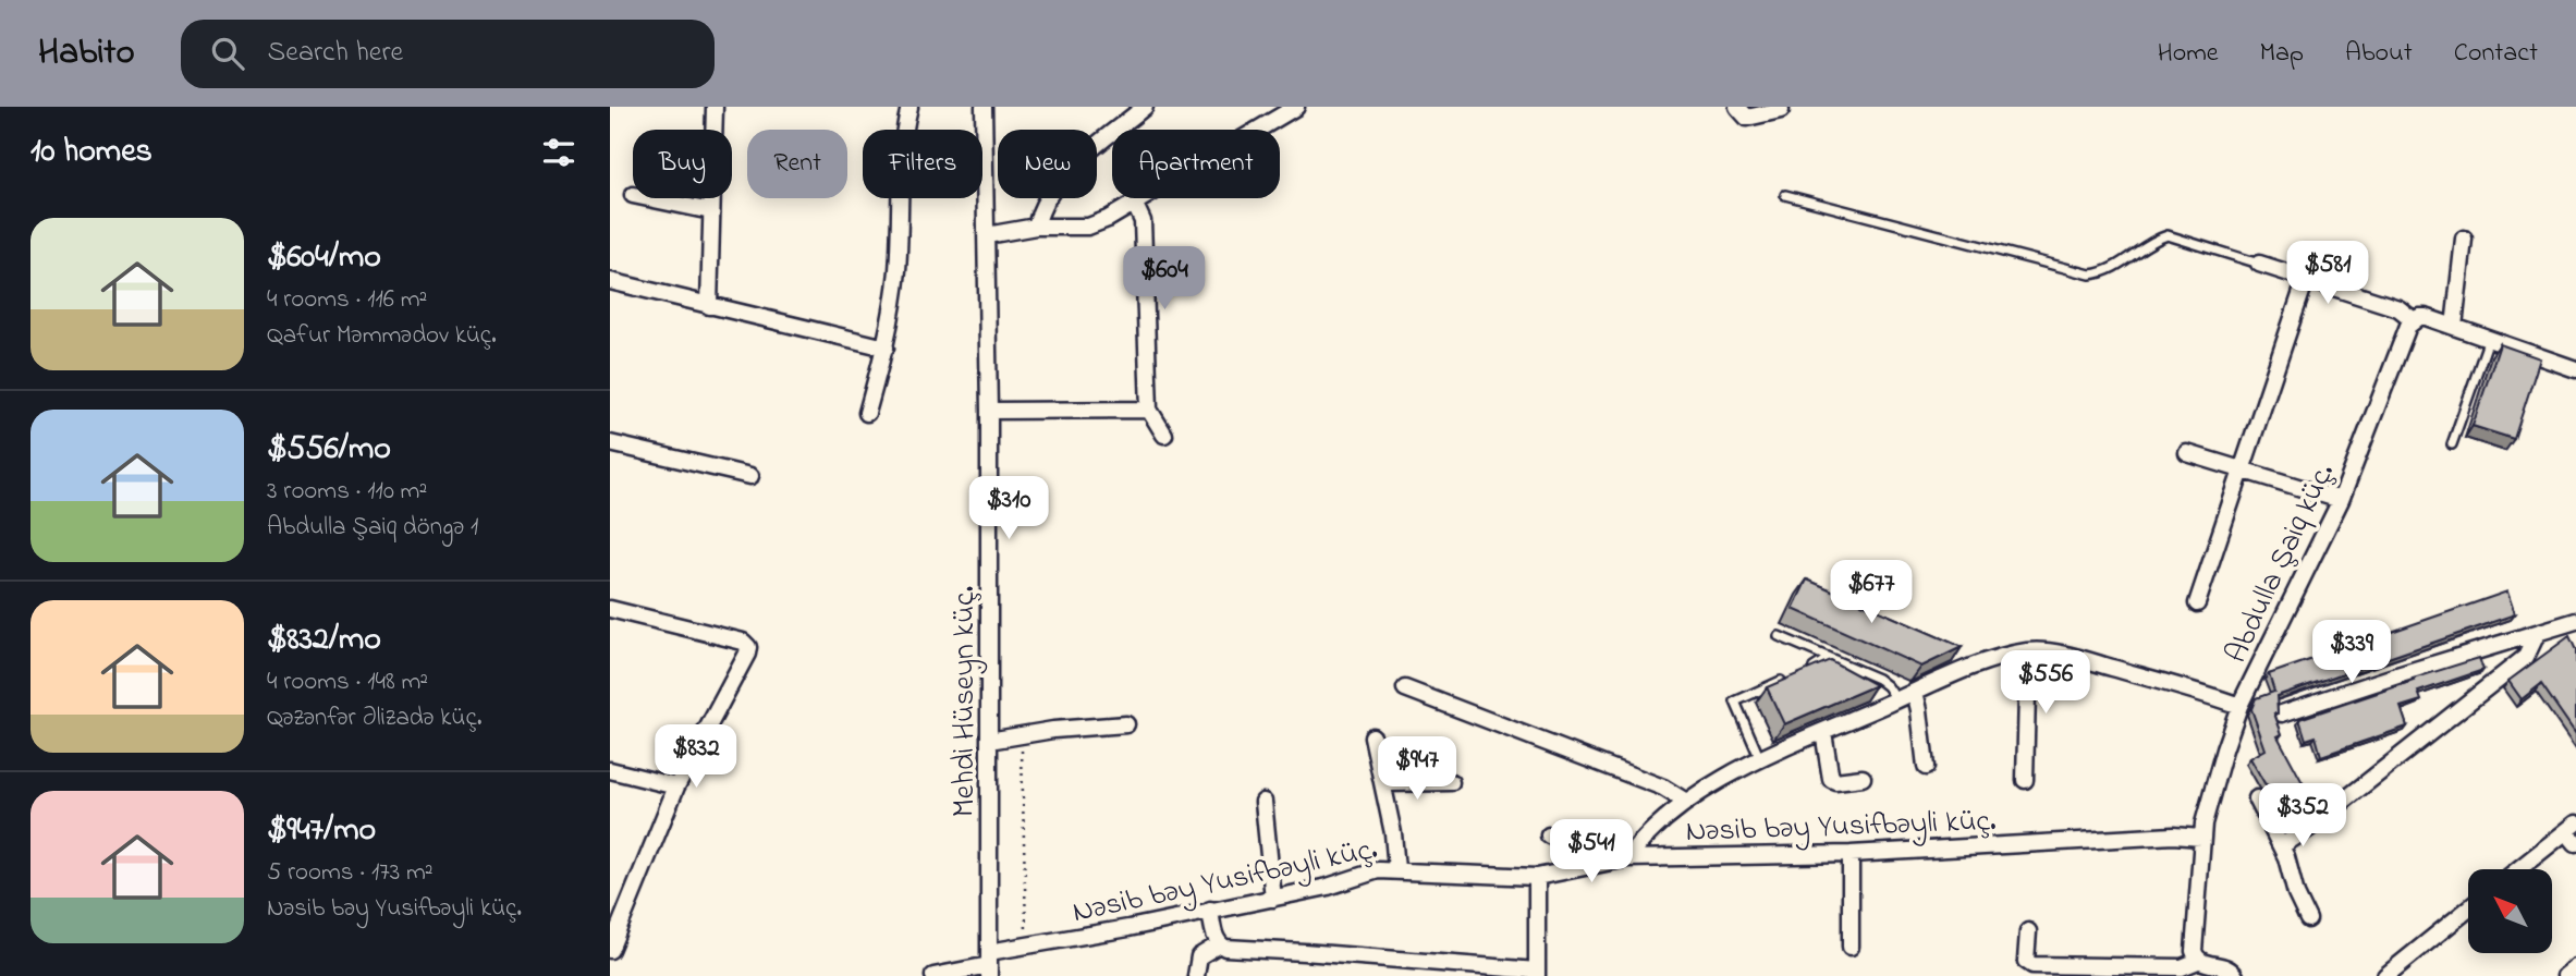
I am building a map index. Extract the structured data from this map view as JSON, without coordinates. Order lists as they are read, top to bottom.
{
  "streets": {
    "street": ["Abdulla Şaiq küç.", "Mehdi Hüseyn küç.", "Nəsib bəy Yusifbəyli küç."]
  },
  "crossings": [
    ["Abdulla Şaiq küç.", "Nəsib bəy Yusifbəyli küç."],
    ["Mehdi Hüseyn küç.", "Nəsib bəy Yusifbəyli küç."]
  ],
  "north": "top left",
  "page": {
    "header": "Habito",
    "search": "Search here",
    "nav": [
      "Home",
      "Map",
      "About",
      "Contact"
    ],
    "heading": "10 homes",
    "chip": [
      "Buy",
      "Rent",
      "Filters",
      "New",
      "Apartment"
    ],
    "list": [
      {
        "name": "$604/mo",
        "note": "4 rooms · 116 m² · Qafur Məmmədov küç."
      },
      {
        "name": "$556/mo",
        "note": "3 rooms · 110 m² · Abdulla Şaiq döngə 1"
      },
      {
        "name": "$832/mo",
        "note": "4 rooms · 148 m² · Qəzənfər Əlizadə küç."
      },
      {
        "name": "$947/mo",
        "note": "5 rooms · 173 m² · Nəsib bəy Yusifbəyli küç."
      }
    ],
    "price": [
      "$581",
      "$604",
      "$310",
      "$677",
      "$339",
      "$556",
      "$832",
      "$947",
      "$352",
      "$541"
    ]
  }
}
